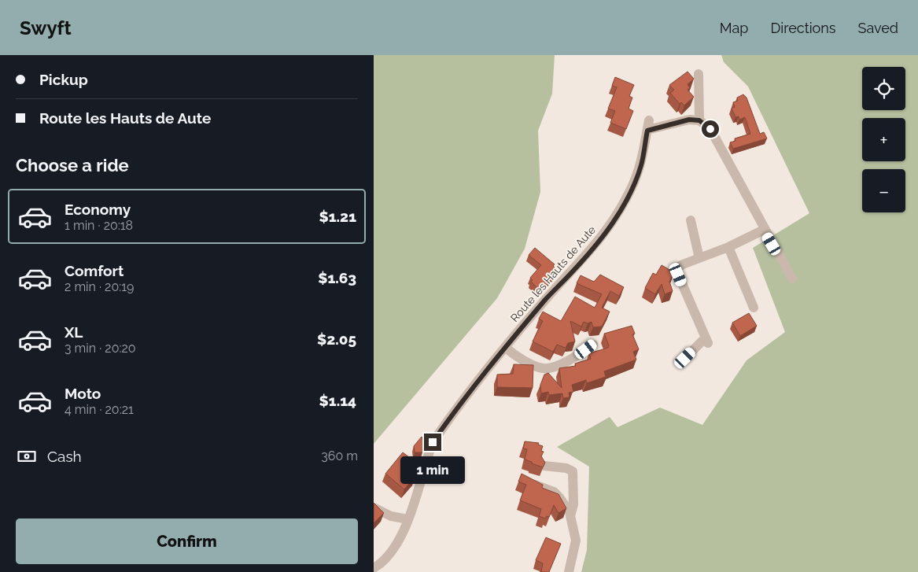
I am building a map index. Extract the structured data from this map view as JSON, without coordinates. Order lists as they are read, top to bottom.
{
  "streets": {
    "street": ["Route les Hauts de Aute"]
  },
  "page": {
    "header": "Swyft",
    "nav": ["Map", "Directions", "Saved"],
    "banner": ["Pickup", "Route les Hauts de Aute"],
    "map_buttons": ["+", "−"],
    "heading": "Choose a ride",
    "list": [
      {
        "name": "Economy",
        "note": "1 min · 20:18",
        "value": "$1.21"
      },
      {
        "name": "Comfort",
        "note": "2 min · 20:19",
        "value": "$1.63"
      },
      {
        "name": "XL",
        "note": "3 min · 20:20",
        "value": "$2.05"
      },
      {
        "name": "Moto",
        "note": "4 min · 20:21",
        "value": "$1.14"
      }
    ],
    "pay": ["Cash", "360 m"],
    "bubble": "1 min",
    "buttons": "Confirm"
  }
}
